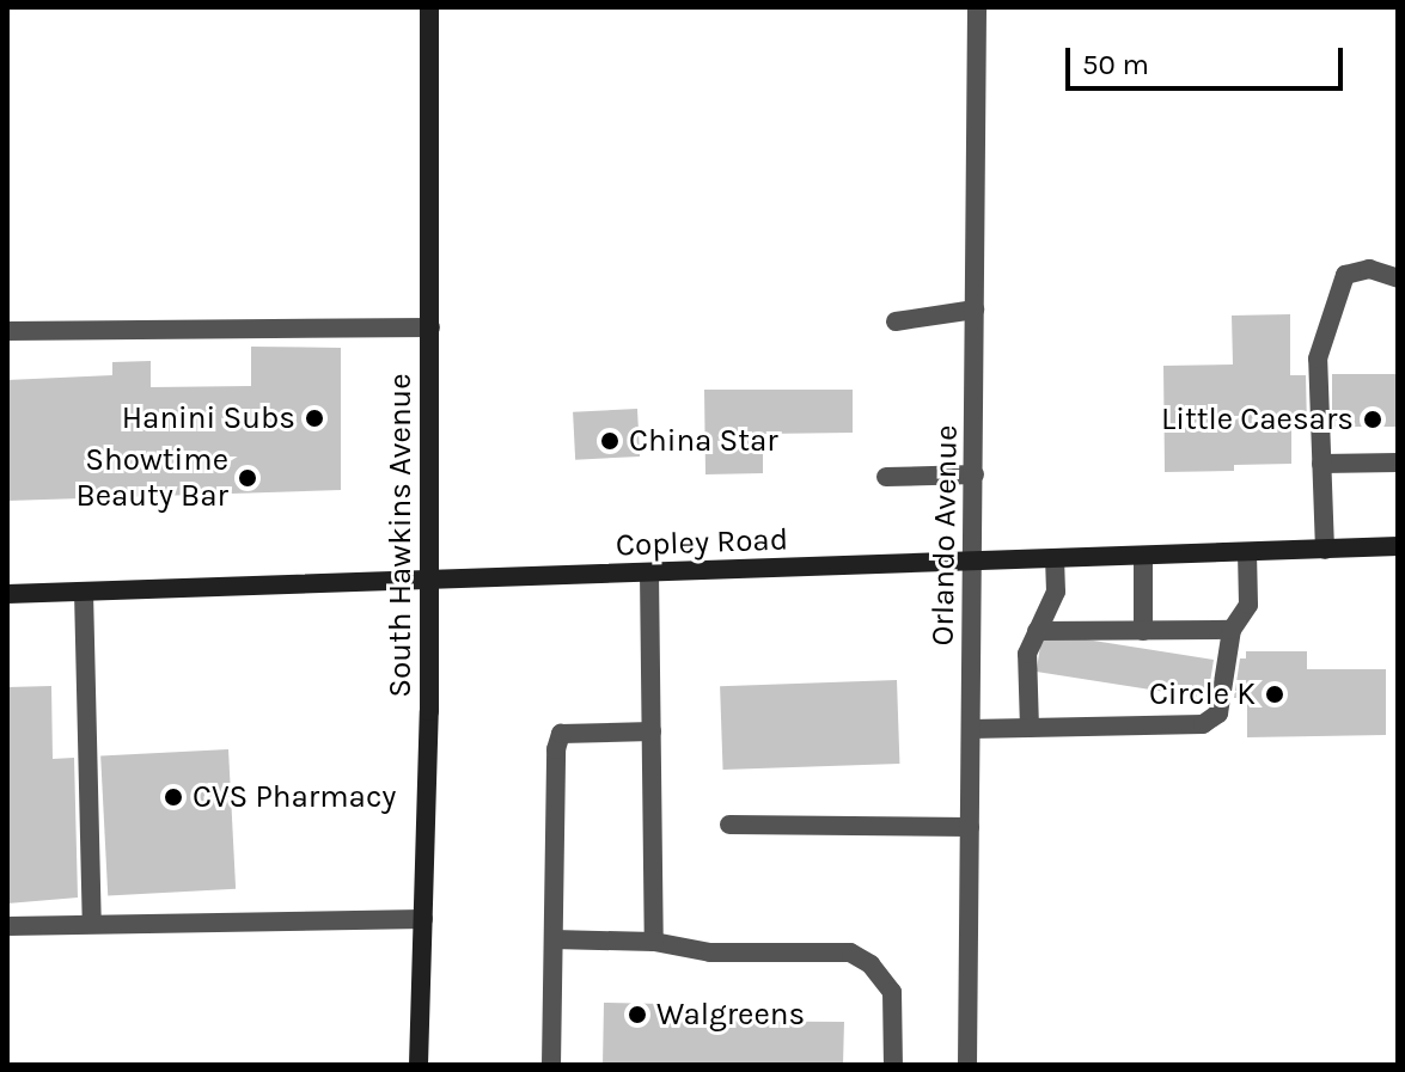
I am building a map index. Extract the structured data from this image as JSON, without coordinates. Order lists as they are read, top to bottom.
{
  "streets": {
    "main road": ["South Hawkins Avenue", "Copley Road"],
    "street": ["Orlando Avenue"]
  },
  "crossings": [
    ["South Hawkins Avenue", "Copley Road"],
    ["Orlando Avenue", "Copley Road"]
  ],
  "places": [
    "Hanini Subs",
    "Little Caesars",
    "China Star",
    "Showtime Beauty Bar",
    "Circle K",
    "CVS Pharmacy",
    "Walgreens"
  ],
  "scale_bar": "50 m"
}
